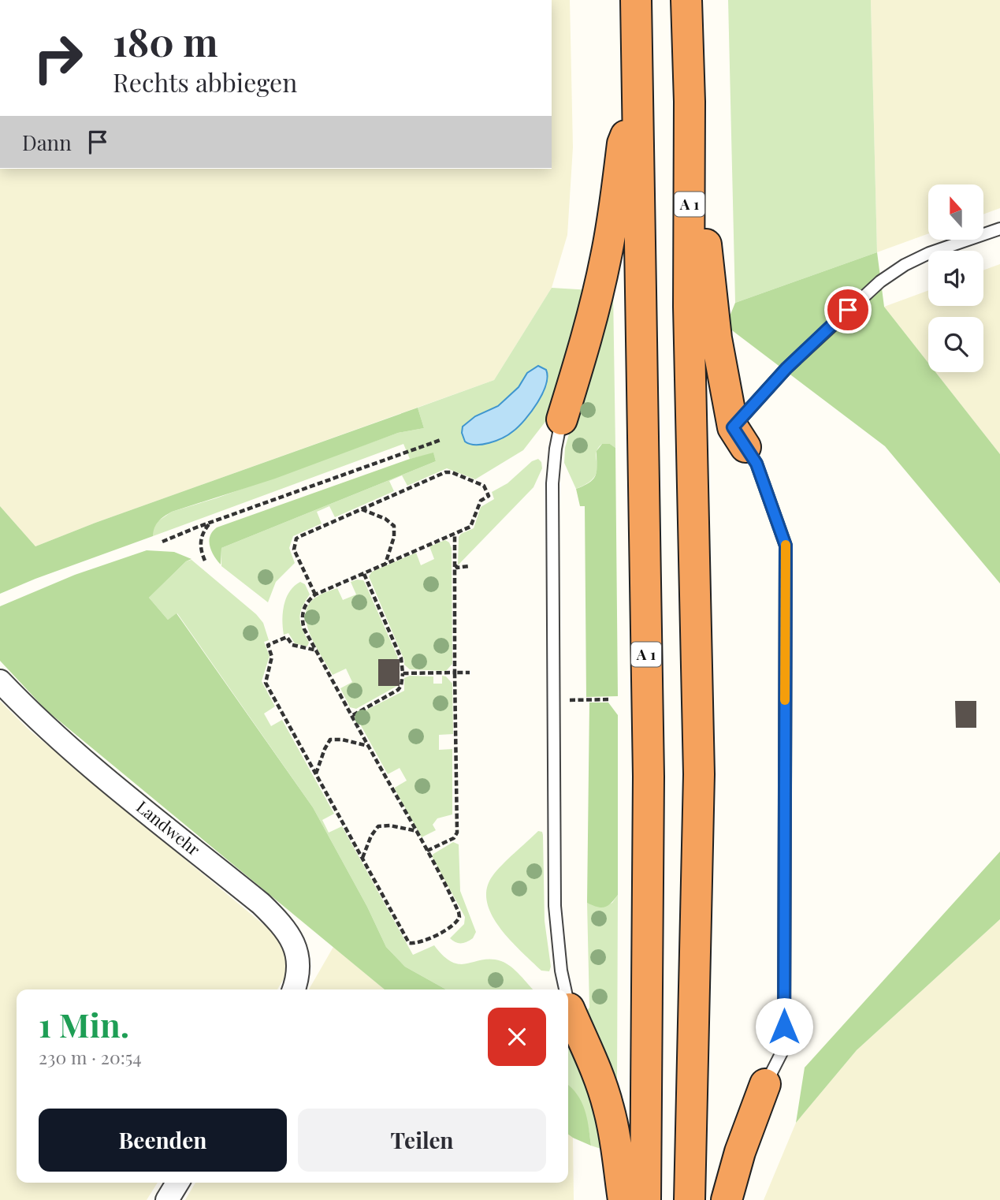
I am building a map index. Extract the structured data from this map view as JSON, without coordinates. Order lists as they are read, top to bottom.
{
  "streets": {
    "highway": ["A 1"],
    "street": ["Landwehr"]
  },
  "north": "top",
  "page": {
    "turn": ["180 m", "Rechts abbiegen"],
    "then": "Dann",
    "heading": ["1 Min.", "230 m · 20:54"],
    "buttons": ["Beenden", "Teilen"]
  }
}
